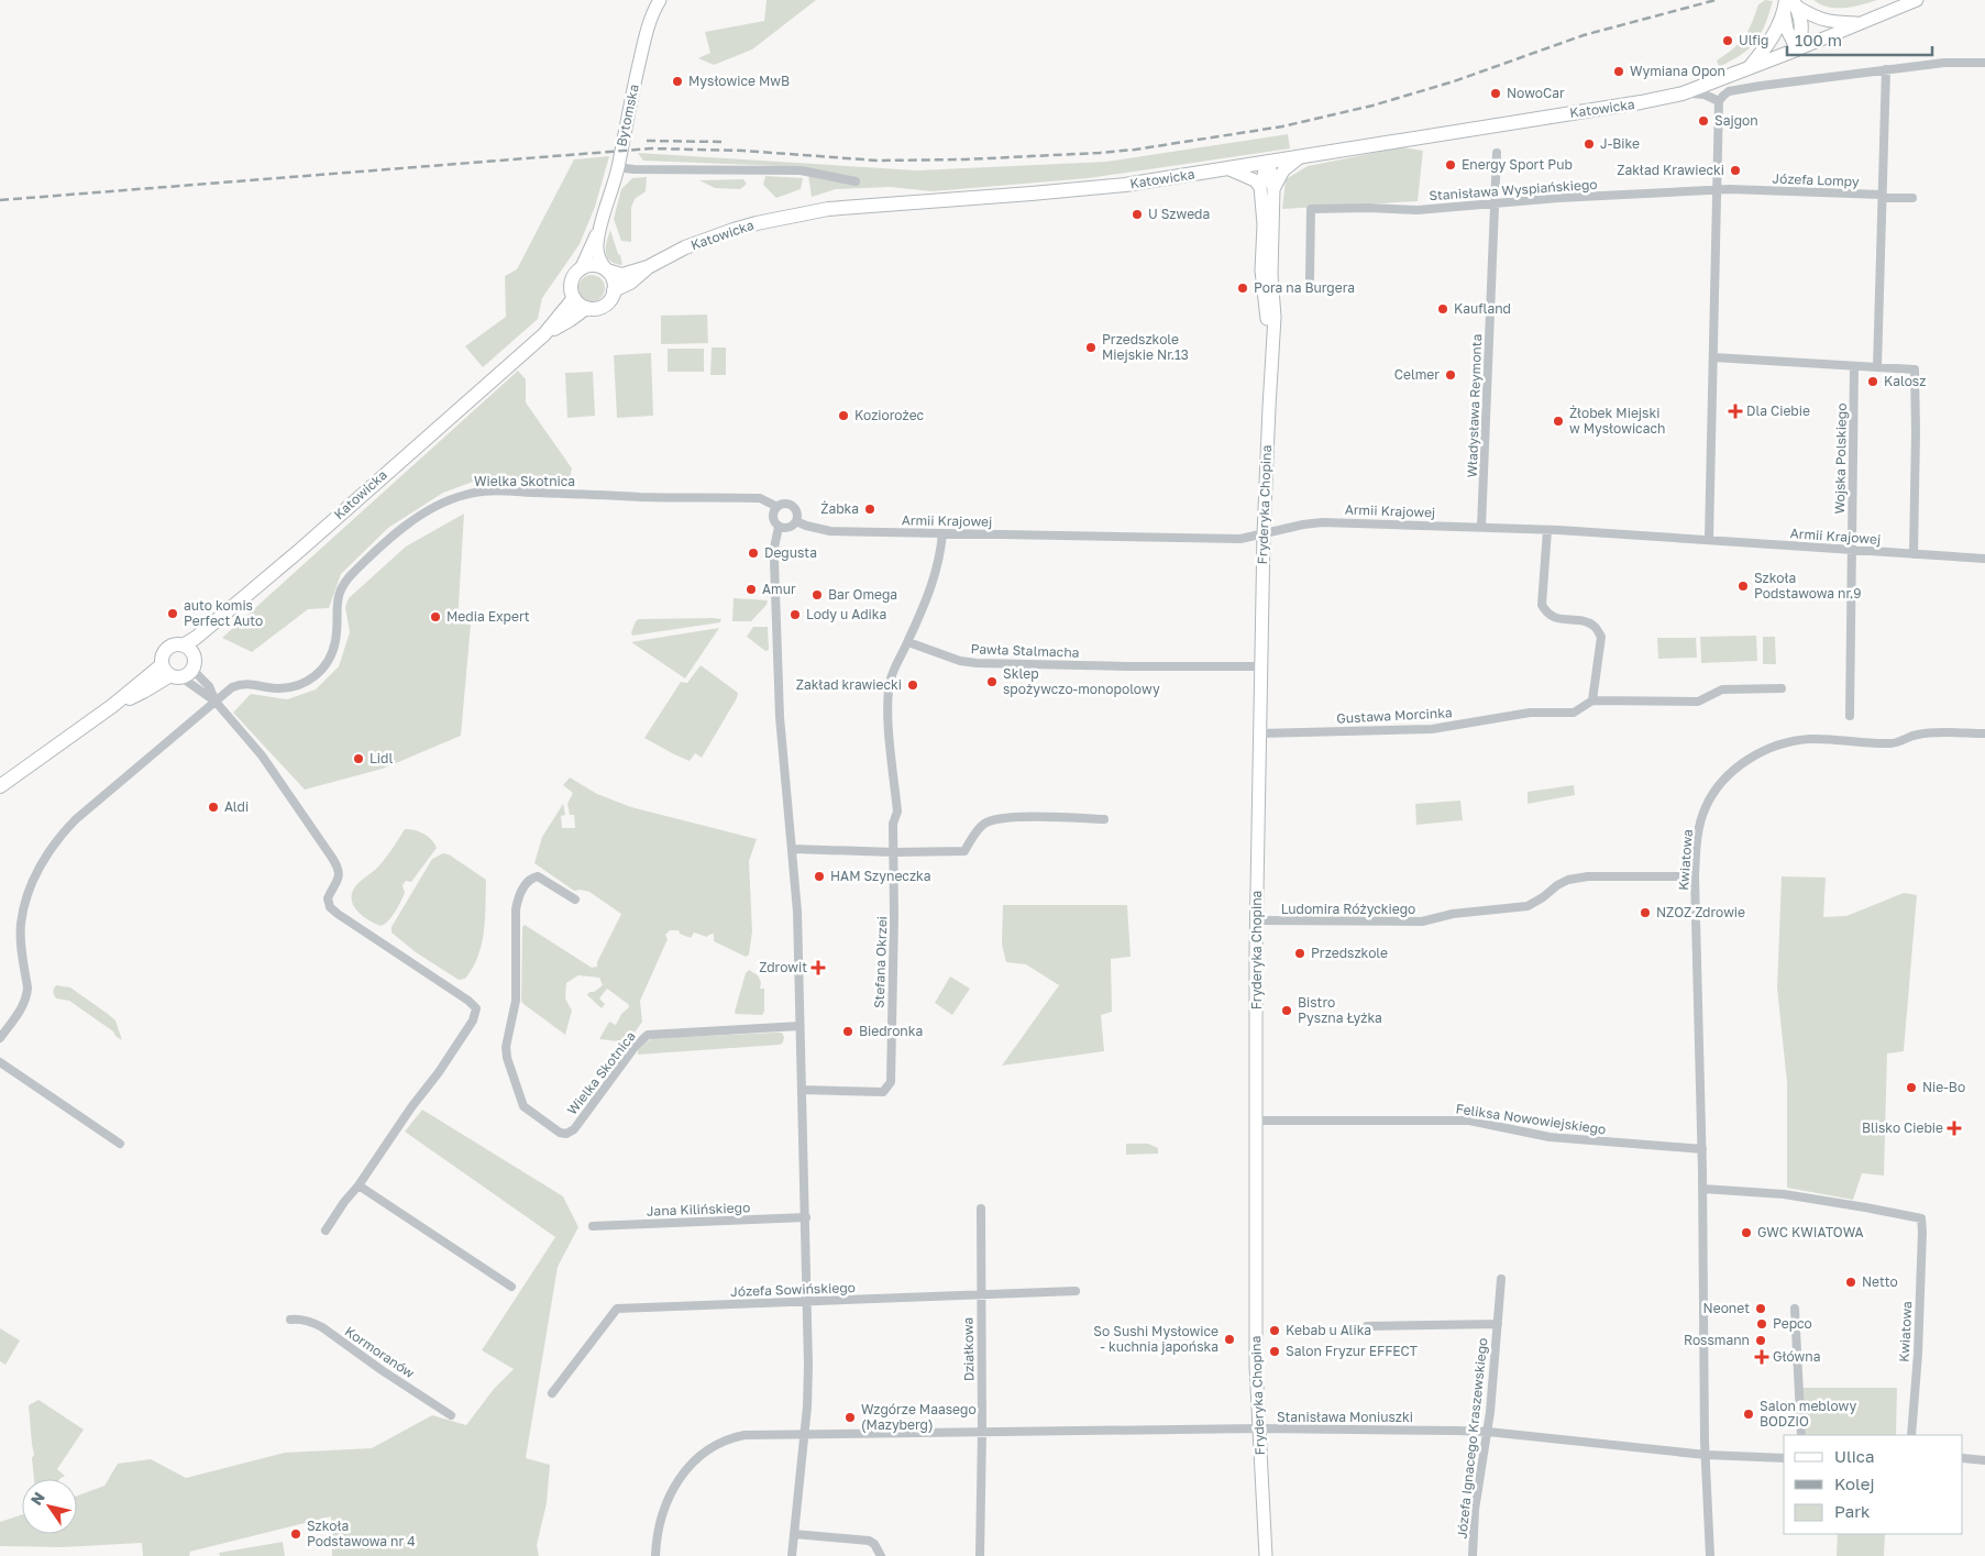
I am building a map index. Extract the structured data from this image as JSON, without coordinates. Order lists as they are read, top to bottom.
{
  "streets": {
    "main road": ["Katowicka"],
    "street": [
      "Bytomska",
      "Józefa Lompy",
      "Stanisława Wyspiańskiego",
      "Władysława Reymonta",
      "Wojska Polskiego",
      "Wielka Skotnica",
      "Fryderyka Chopina",
      "Armii Krajowej",
      "Pawła Stalmacha",
      "Gustawa Morcinka",
      "Kwiatowa",
      "Ludomira Różyckiego",
      "Stefana Okrzei",
      "Feliksa Nowowiejskiego",
      "Jana Kilińskiego",
      "Józefa Sowińskiego",
      "Działkowa",
      "Kormoranów",
      "Stanisława Moniuszki",
      "Józefa Ignacego Kraszewskiego"
    ]
  },
  "crossings": [
    ["Katowicka", "Bytomska"],
    ["Katowicka", "Fryderyka Chopina"],
    ["Józefa Lompy", "Stanisława Wyspiańskiego"],
    ["Stanisława Wyspiańskiego", "Władysława Reymonta"],
    ["Władysława Reymonta", "Armii Krajowej"],
    ["Wojska Polskiego", "Armii Krajowej"],
    ["Wielka Skotnica", "Armii Krajowej"],
    ["Fryderyka Chopina", "Armii Krajowej"],
    ["Fryderyka Chopina", "Pawła Stalmacha"],
    ["Fryderyka Chopina", "Gustawa Morcinka"],
    ["Fryderyka Chopina", "Ludomira Różyckiego"],
    ["Fryderyka Chopina", "Feliksa Nowowiejskiego"],
    ["Fryderyka Chopina", "Stanisława Moniuszki"],
    ["Kwiatowa", "Ludomira Różyckiego"],
    ["Kwiatowa", "Feliksa Nowowiejskiego"],
    ["Kwiatowa", "Stanisława Moniuszki"],
    ["Józefa Sowińskiego", "Działkowa"],
    ["Działkowa", "Stanisława Moniuszki"],
    ["Stanisława Moniuszki", "Józefa Ignacego Kraszewskiego"]
  ],
  "places": {
    "other": [
      "Ulfig",
      "Wymiana Opon",
      "Mysłowice MwB",
      "NowoCar",
      "Sajgon",
      "J-Bike",
      "Energy Sport Pub",
      "Zakład Krawiecki",
      "U Szweda",
      "Pora na Burgera",
      "Kaufland",
      "Przedszkole Miejskie Nr.13",
      "Celmer",
      "Kalosz",
      "Koziorożec",
      "Żłobek Miejski w Mysłowicach",
      "Żabka",
      "Degusta",
      "Szkoła Podstawowa nr.9",
      "Amur",
      "Bar Omega",
      "auto komis Perfect Auto",
      "Lody u Adika",
      "Media Expert",
      "Sklep spożywczo-monopolowy",
      "Zakład krawiecki",
      "Lidl",
      "Aldi",
      "HAM Szyneczka",
      "NZOZ Zdrowie",
      "Przedszkole",
      "Bistro Pyszna Łyżka",
      "Biedronka",
      "Nie-Bo",
      "GWC KWIATOWA",
      "Netto",
      "Neonet",
      "Pepco",
      "Kebab u Alika",
      "So Sushi Mysłowice - kuchnia japońska",
      "Rossmann",
      "Salon Fryzur EFFECT",
      "Salon meblowy BODZIO",
      "Wzgórze Maasego (Mazyberg)",
      "Szkoła Podstawowa nr 4"
    ],
    "health": [
      "Dla Ciebie",
      "Zdrowit",
      "Blisko Ciebie",
      "Główna"
    ]
  },
  "legend": ["Ulica", "Kolej", "Park"],
  "scale_bar": "100 m",
  "north": "top left"
}
